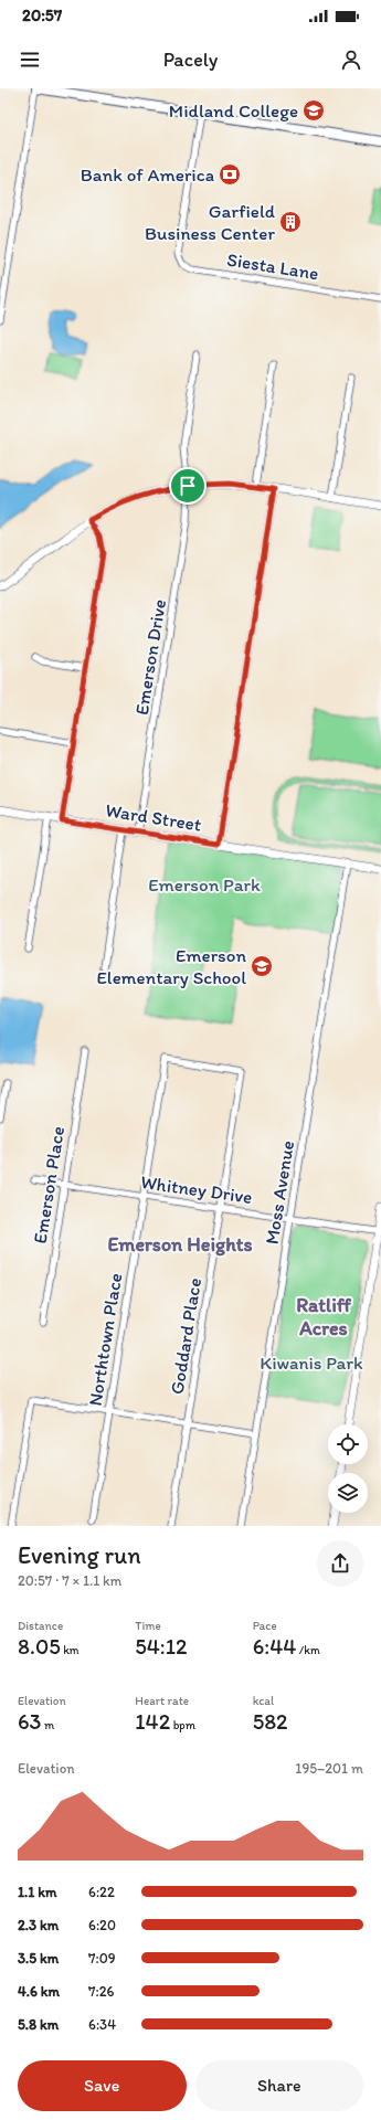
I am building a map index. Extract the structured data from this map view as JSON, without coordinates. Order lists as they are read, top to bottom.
{
  "streets": {
    "street": [
      "Siesta Lane",
      "Emerson Drive",
      "Ward Street",
      "Emerson Place",
      "Whitney Drive",
      "Moss Avenue",
      "Goddard Place",
      "Northtown Place"
    ]
  },
  "crossings": [
    ["Emerson Drive", "Ward Street"],
    ["Ward Street", "Moss Avenue"],
    ["Emerson Place", "Whitney Drive"],
    ["Whitney Drive", "Moss Avenue"],
    ["Whitney Drive", "Goddard Place"],
    ["Whitney Drive", "Northtown Place"],
    ["Goddard Place", "Northtown Place"]
  ],
  "districts": ["Emerson Heights", "Ratliff Acres"],
  "parks": ["Emerson Park", "Kiwanis Park"],
  "places": {
    "school or university": ["Midland College", "Emerson Elementary School"],
    "bank": ["Bank of America"],
    "building": ["Garfield Business Center"]
  },
  "page": {
    "status": "20:57",
    "header": "Pacely",
    "heading": ["Evening run", "20:57 · 7 × 1.1 km"],
    "stats": [
      ["Distance", "8.05 km"],
      ["Time", "54:12"],
      ["Pace", "6:44 /km"],
      ["Elevation", "63 m"],
      ["Heart rate", "142 bpm"],
      ["kcal", "582"]
    ],
    "chart": ["Elevation", "195–201 m"],
    "list": [
      {
        "name": "1.1 km",
        "note": "6:22"
      },
      {
        "name": "2.3 km",
        "note": "6:20"
      },
      {
        "name": "3.5 km",
        "note": "7:09"
      },
      {
        "name": "4.6 km",
        "note": "7:26"
      },
      {
        "name": "5.8 km",
        "note": "6:34"
      }
    ],
    "buttons": ["Save", "Share"]
  }
}
